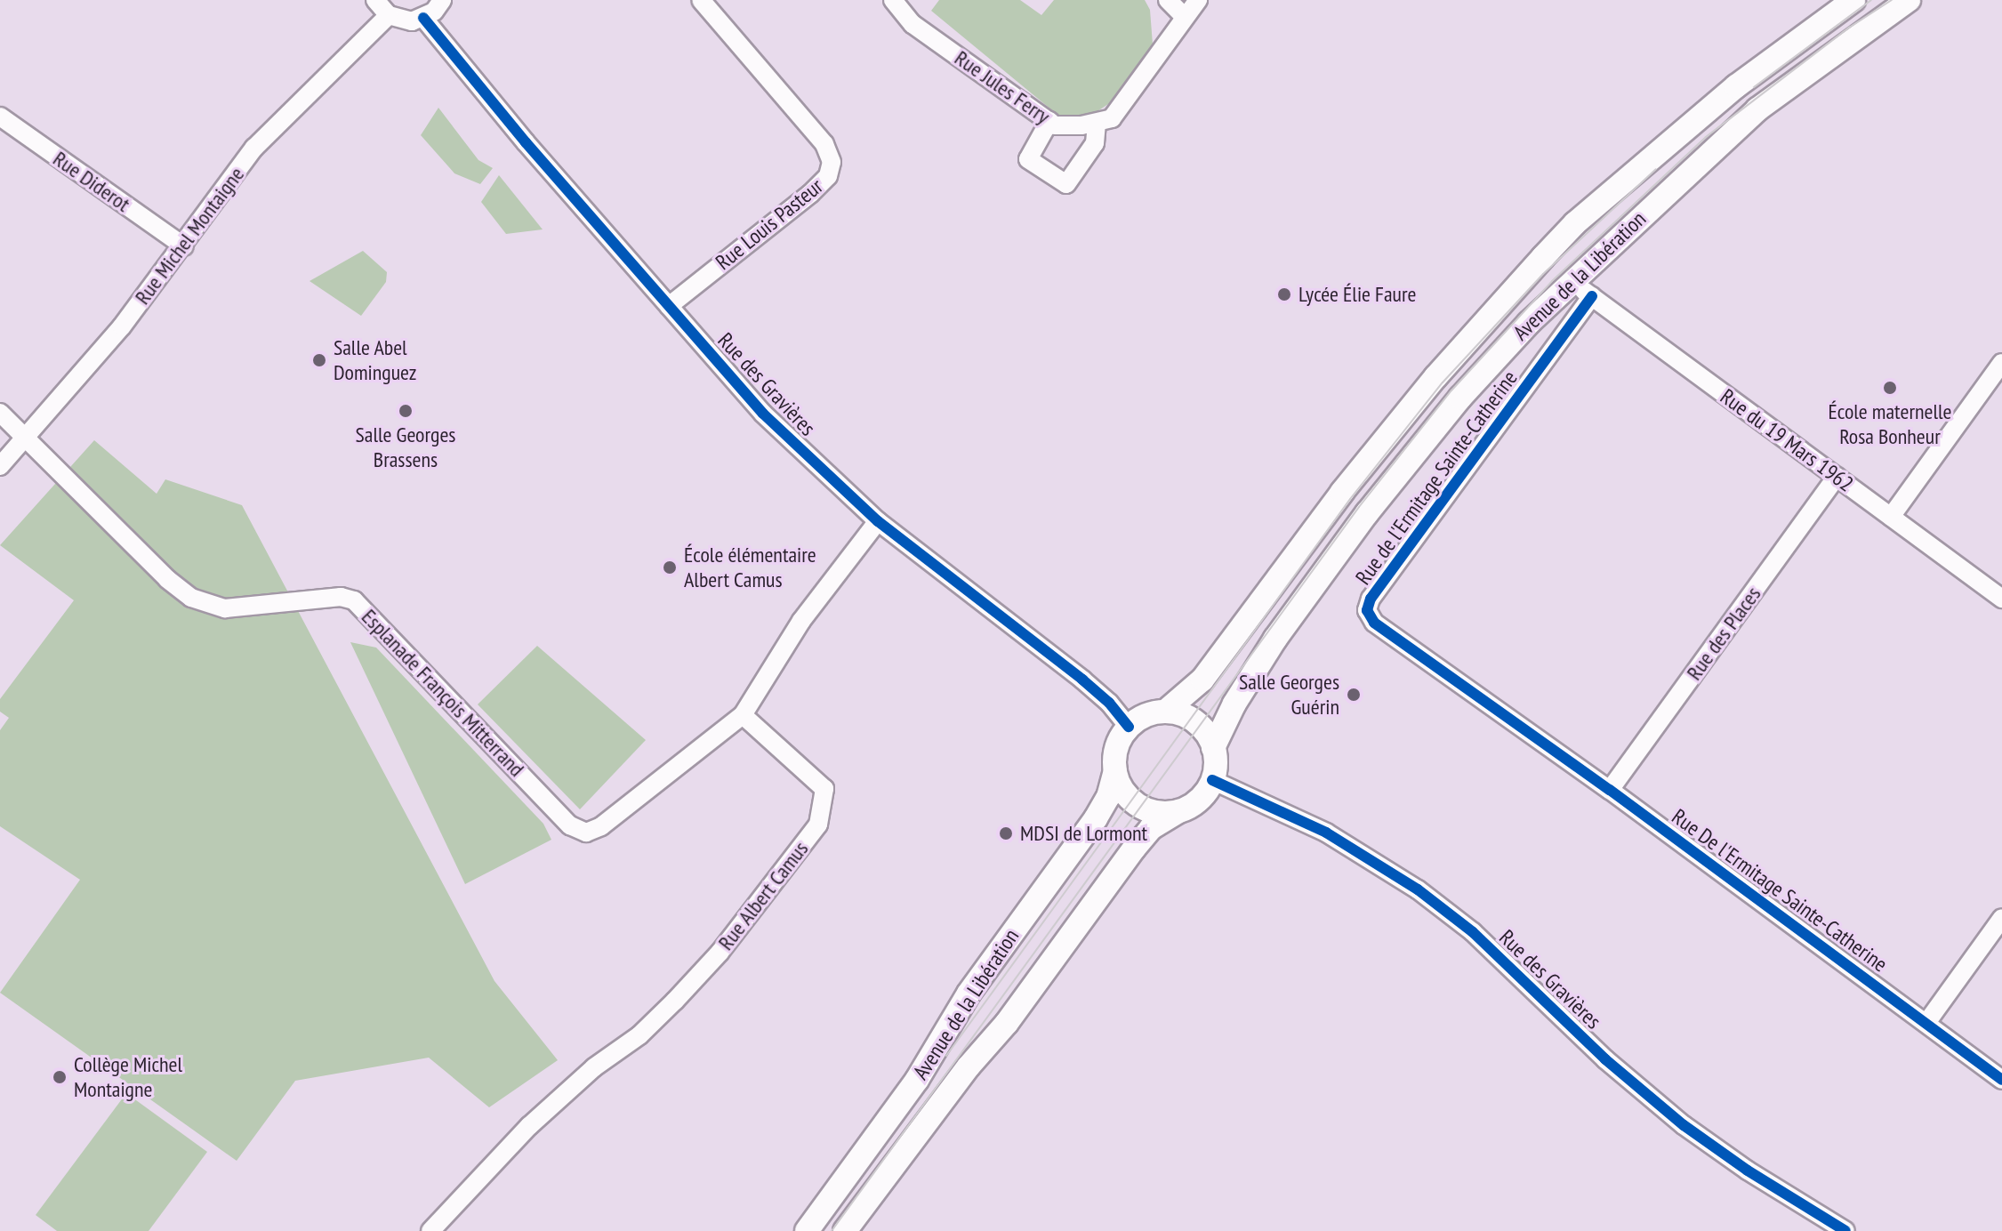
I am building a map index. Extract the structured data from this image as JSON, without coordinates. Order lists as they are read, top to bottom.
{
  "streets": {
    "street": [
      "Rue Jules Ferry",
      "Rue Diderot",
      "Rue Louis Pasteur",
      "Rue Michel Montaigne",
      "Avenue de la Libération",
      "Rue des Gravières",
      "Rue du 19 Mars 1962",
      "Rue de l'Ermitage Sainte-Catherine",
      "Rue des Places",
      "Esplanade François Mitterrand",
      "Rue De l'Ermitage Sainte-Catherine",
      "Rue Albert Camus"
    ]
  },
  "crossings": [
    ["Rue Diderot", "Rue Michel Montaigne"],
    ["Rue Louis Pasteur", "Rue des Gravières"],
    ["Rue Michel Montaigne", "Esplanade François Mitterrand"],
    ["Avenue de la Libération", "Rue des Gravières"],
    ["Avenue de la Libération", "Rue du 19 Mars 1962"],
    ["Rue du 19 Mars 1962", "Rue de l'Ermitage Sainte-Catherine"],
    ["Rue du 19 Mars 1962", "Rue des Places"],
    ["Rue de l'Ermitage Sainte-Catherine", "Rue des Places"],
    ["Rue de l'Ermitage Sainte-Catherine", "Rue De l'Ermitage Sainte-Catherine"],
    ["Rue des Places", "Rue De l'Ermitage Sainte-Catherine"],
    ["Esplanade François Mitterrand", "Rue Albert Camus"]
  ],
  "places": [
    "Lycée Élie Faure",
    "Salle Abel Dominguez",
    "École maternelle Rosa Bonheur",
    "Salle Georges Brassens",
    "École élémentaire Albert Camus",
    "Salle Georges Guérin",
    "MDSI de Lormont",
    "Collège Michel Montaigne"
  ]
}
